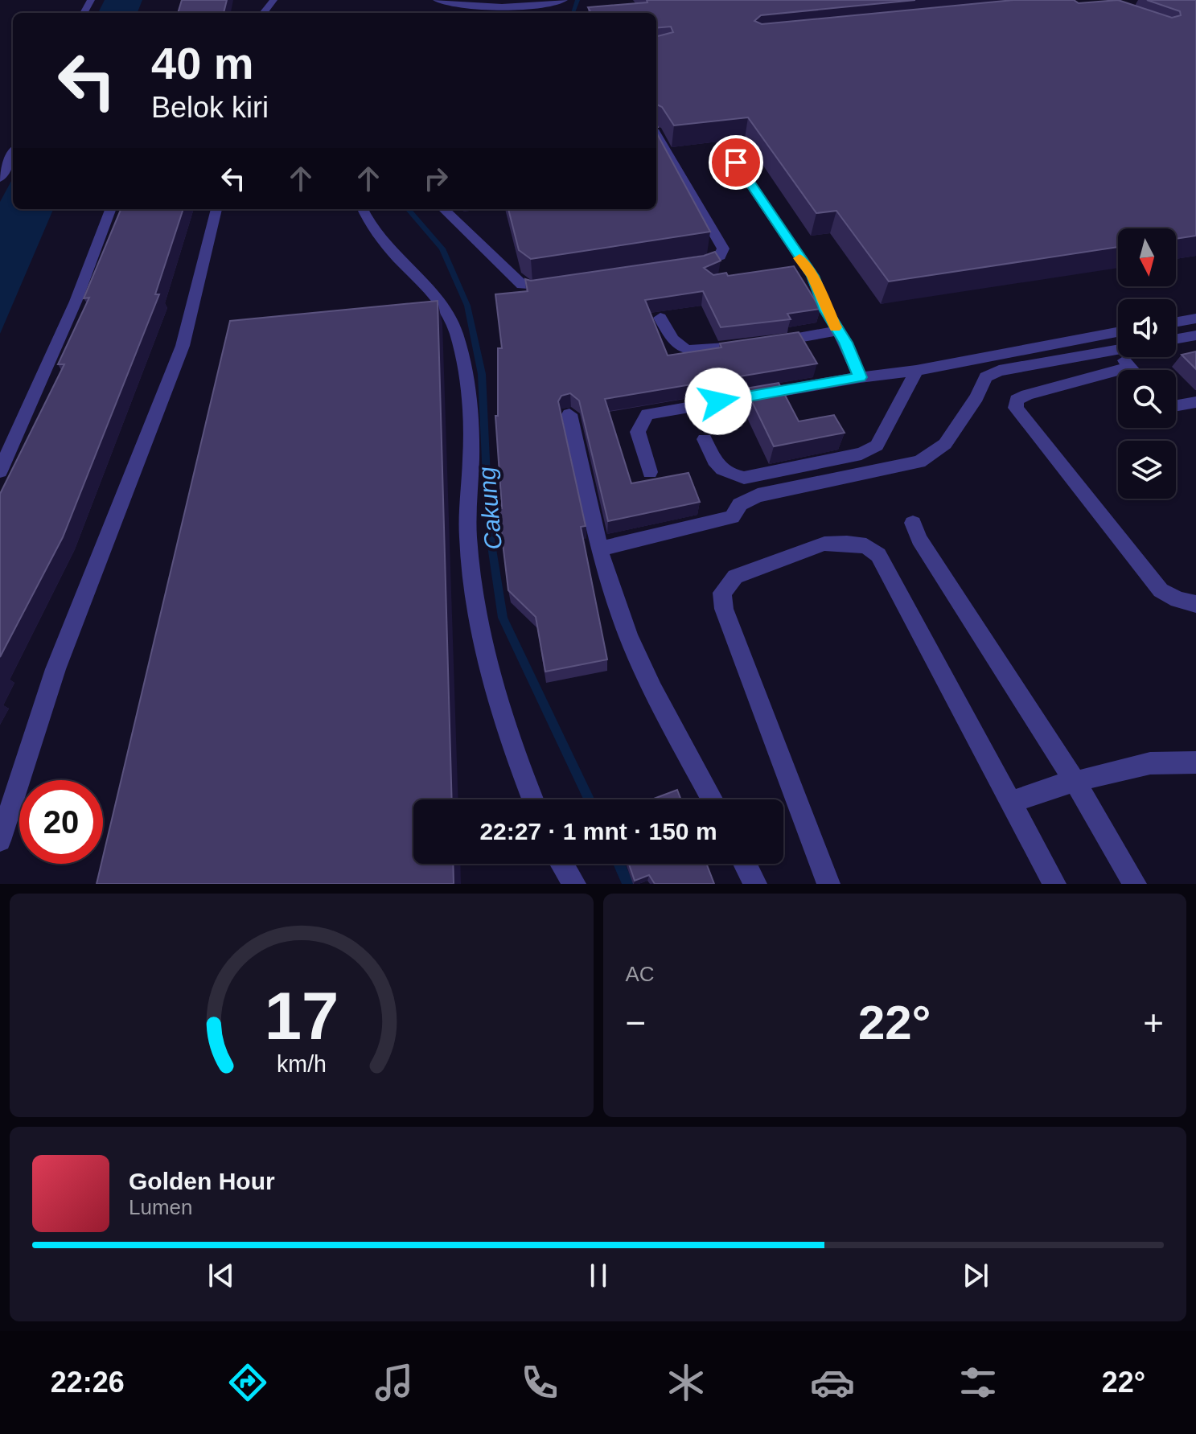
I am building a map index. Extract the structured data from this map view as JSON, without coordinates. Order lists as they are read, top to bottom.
{
  "water": ["Cakung"],
  "north": "bottom",
  "page": {
    "turn": ["40 m", "Belok kiri"],
    "limit": "20",
    "trip": "22:27 · 1 mnt · 150 m",
    "tile": "AC",
    "heat": ["−", "22°", "+"],
    "song": ["Golden Hour", "Lumen"],
    "tabs": ["22:26", "22°"],
    "gauge": ["17", "km/h"]
  }
}
